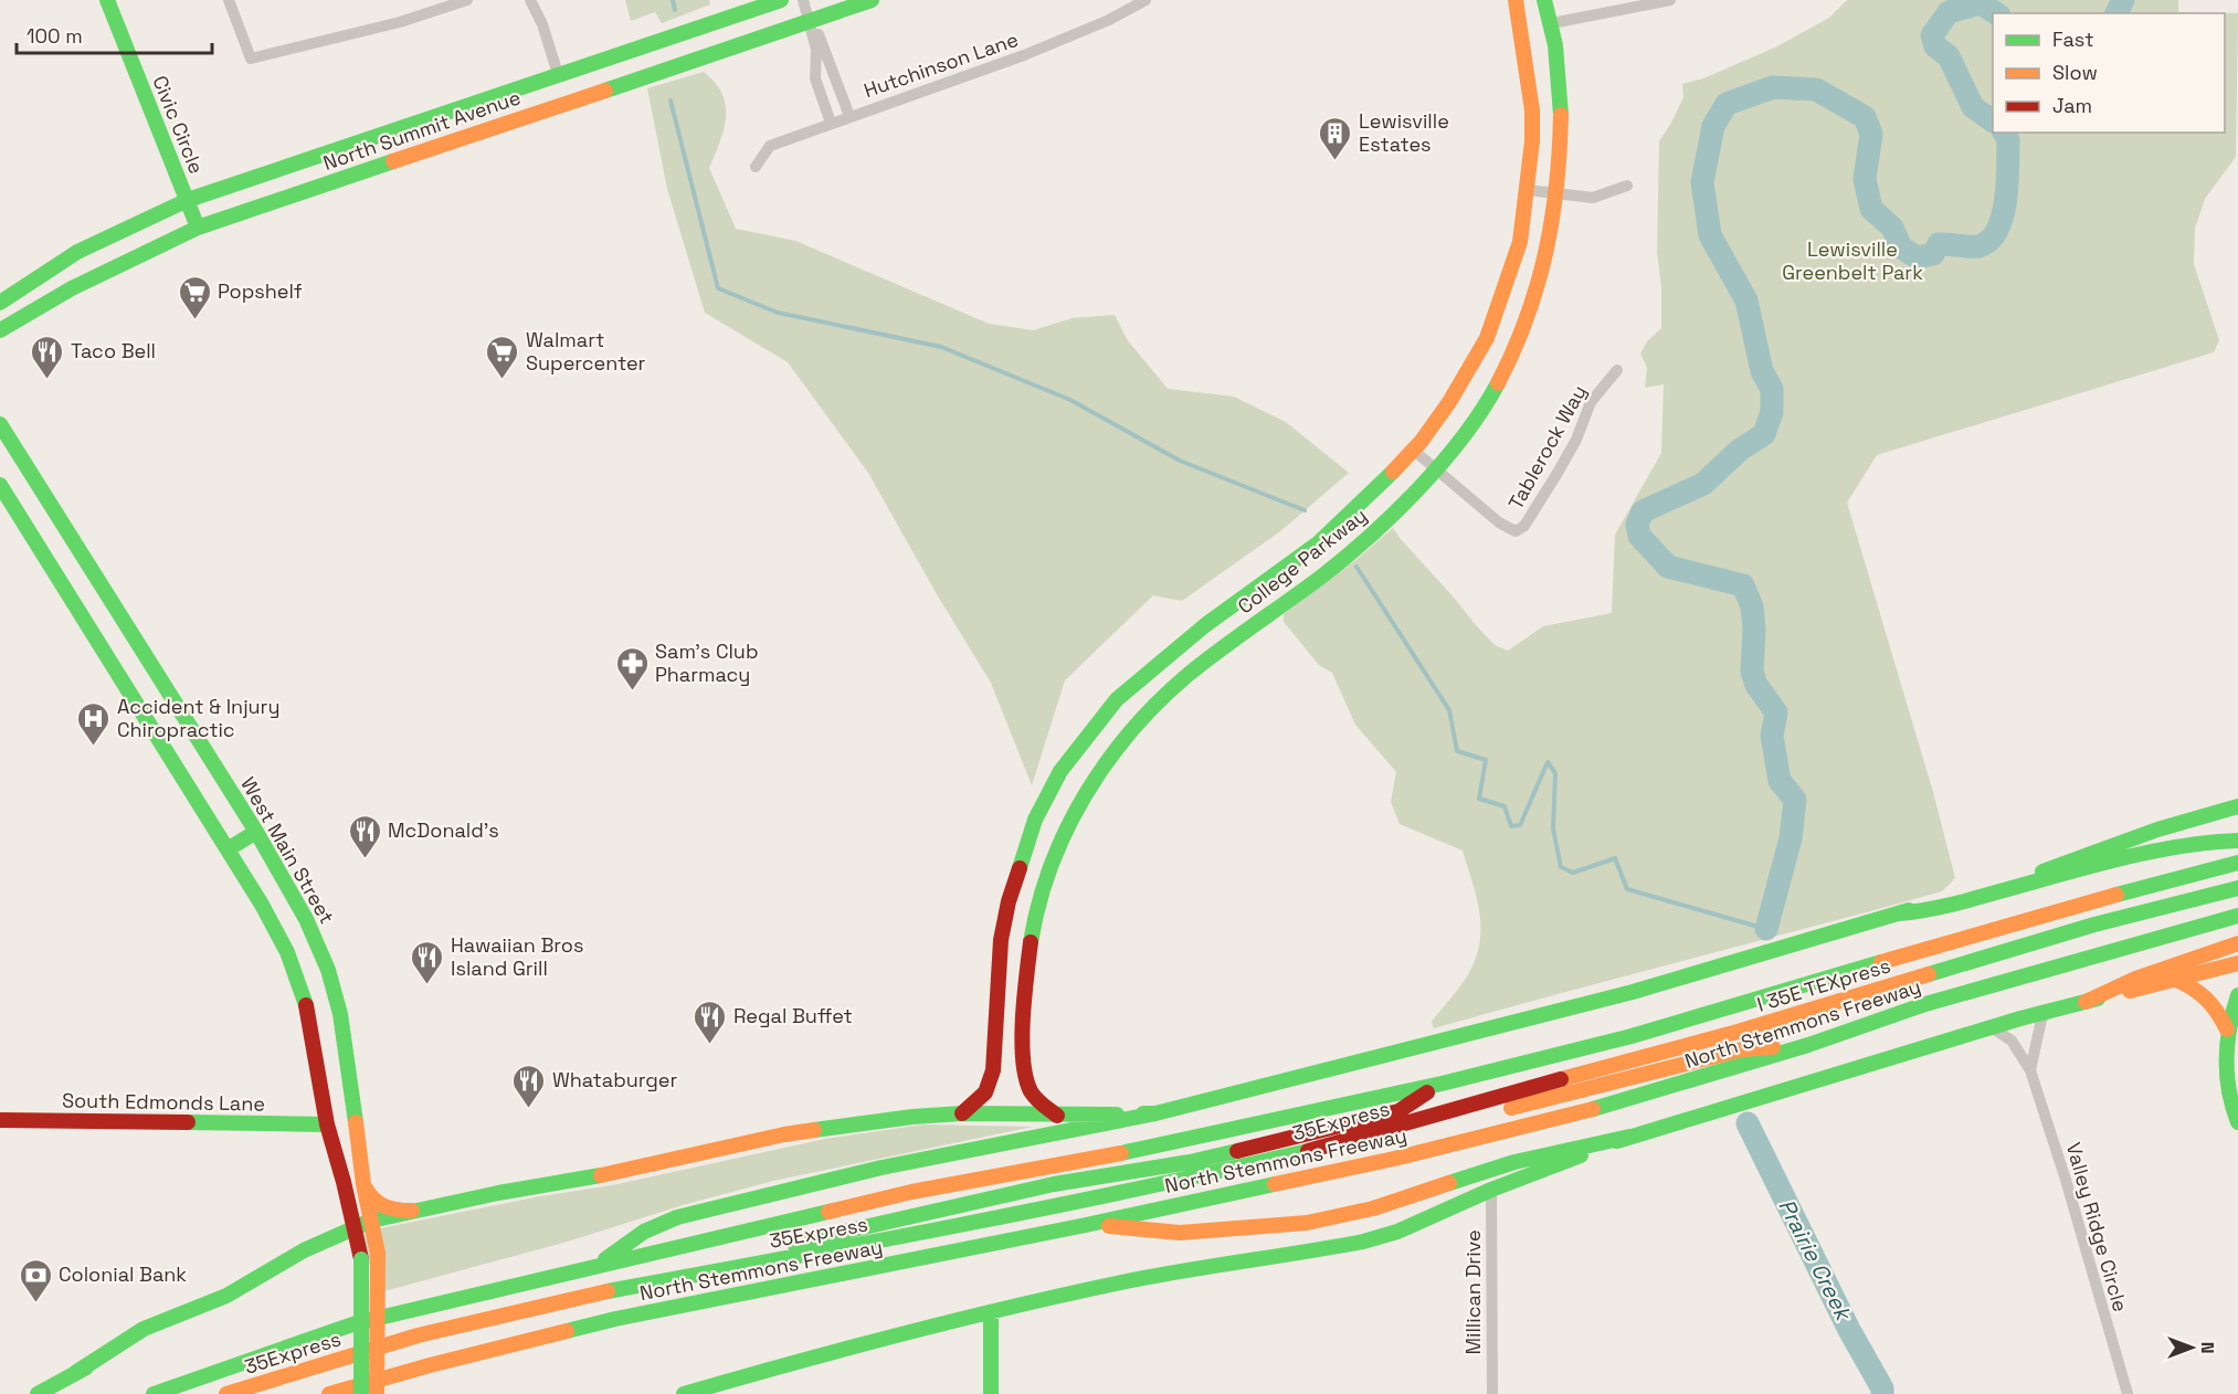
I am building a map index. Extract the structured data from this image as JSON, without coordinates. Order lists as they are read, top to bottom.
{
  "streets": {
    "main road": [
      "Civic Circle",
      "North Summit Avenue",
      "College Parkway",
      "West Main Street",
      "I 35E TEXpress",
      "North Stemmons Freeway",
      "South Edmonds Lane",
      "35Express"
    ],
    "street": [
      "Hutchinson Lane",
      "Tablerock Way",
      "Valley Ridge Circle",
      "Millican Drive"
    ]
  },
  "crossings": [
    ["Civic Circle", "North Summit Avenue"],
    ["Tablerock Way", "College Parkway"],
    ["I 35E TEXpress", "35Express"]
  ],
  "water": ["Prairie Creek"],
  "parks": ["Lewisville Greenbelt Park"],
  "places": {
    "building": ["Lewisville Estates"],
    "supermarket": ["Popshelf", "Walmart Supercenter"],
    "restaurant": [
      "Taco Bell",
      "McDonald's",
      "Hawaiian Bros Island Grill",
      "Regal Buffet",
      "Whataburger"
    ],
    "pharmacy": ["Sam's Club Pharmacy"],
    "hospital": ["Accident & Injury Chiropractic"],
    "bank": ["Colonial Bank"]
  },
  "legend": ["Fast", "Slow", "Jam"],
  "scale_bar": "100 m",
  "north": "right"
}
